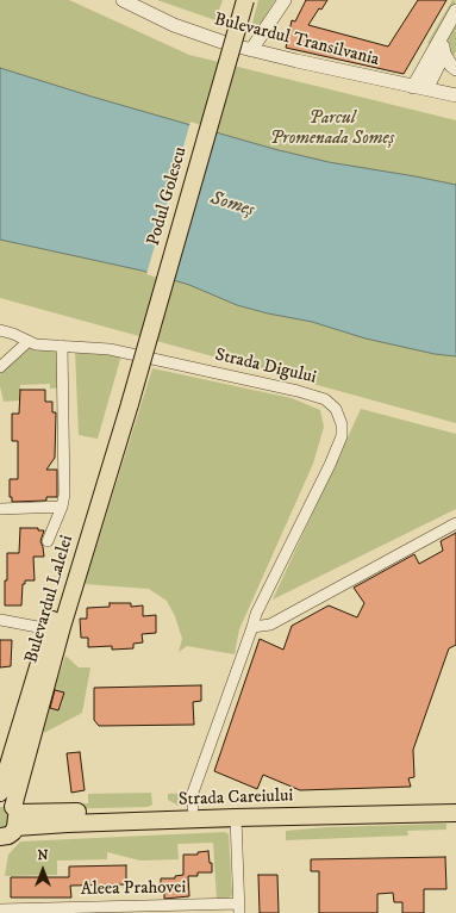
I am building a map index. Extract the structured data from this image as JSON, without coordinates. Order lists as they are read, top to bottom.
{
  "streets": {
    "main road": ["Podul Golescu", "Bulevardul Lalelei", "Strada Careiului"],
    "street": ["Bulevardul Transilvania", "Strada Digului", "Aleea Prahovei"]
  },
  "crossings": [
    ["Podul Golescu", "Bulevardul Lalelei"],
    ["Strada Digului", "Strada Careiului"],
    ["Bulevardul Lalelei", "Strada Careiului"]
  ],
  "water": ["Someș"],
  "parks": ["Parcul Promenada Someș"],
  "north": "top"
}
